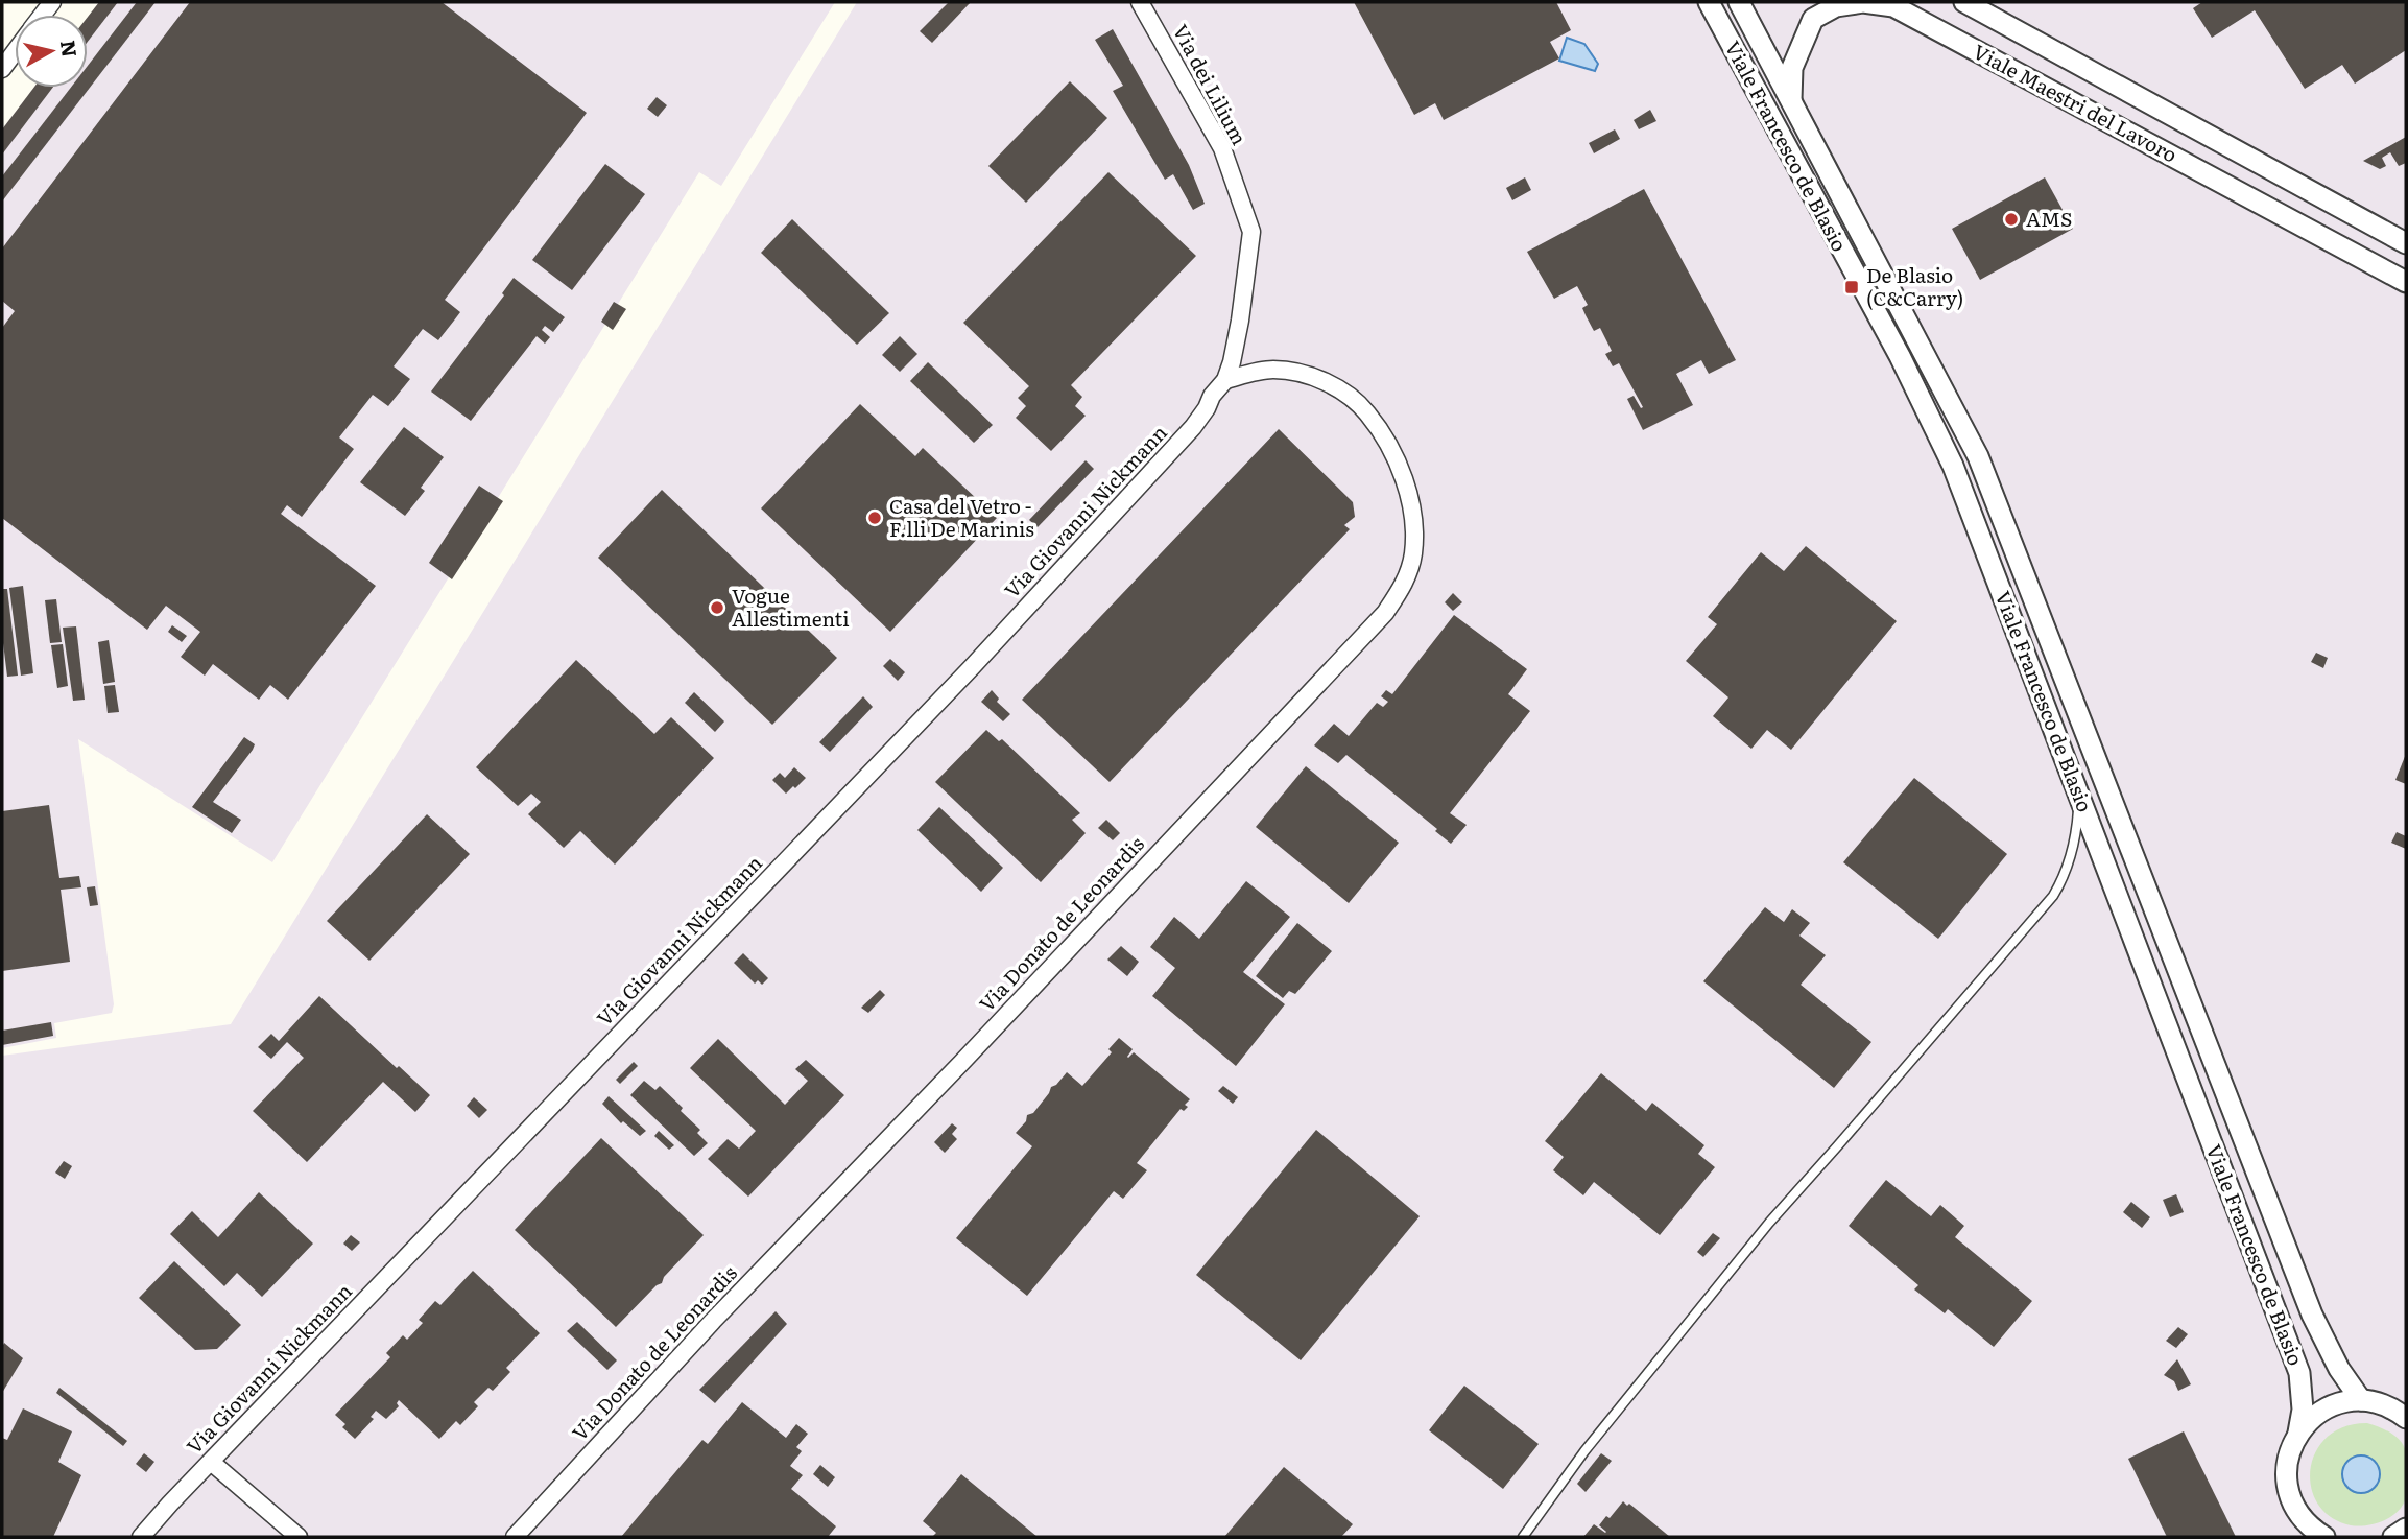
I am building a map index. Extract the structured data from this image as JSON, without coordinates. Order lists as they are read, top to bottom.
{
  "streets": {
    "street": [
      "Via dei Lilium",
      "Viale Maestri del Lavoro",
      "Viale Francesco de Blasio",
      "Via Giovanni Nickmann",
      "Via Donato de Leonardis"
    ]
  },
  "crossings": [
    ["Via dei Lilium", "Via Giovanni Nickmann"],
    ["Viale Maestri del Lavoro", "Viale Francesco de Blasio"],
    ["Via Giovanni Nickmann", "Via Donato de Leonardis"]
  ],
  "places": {
    "other": ["AMS", "Casa del Vetro - F.lli De Marinis", "Vogue Allestimenti"],
    "transit": ["De Blasio (C&Carry)"]
  },
  "north": "right"
}
